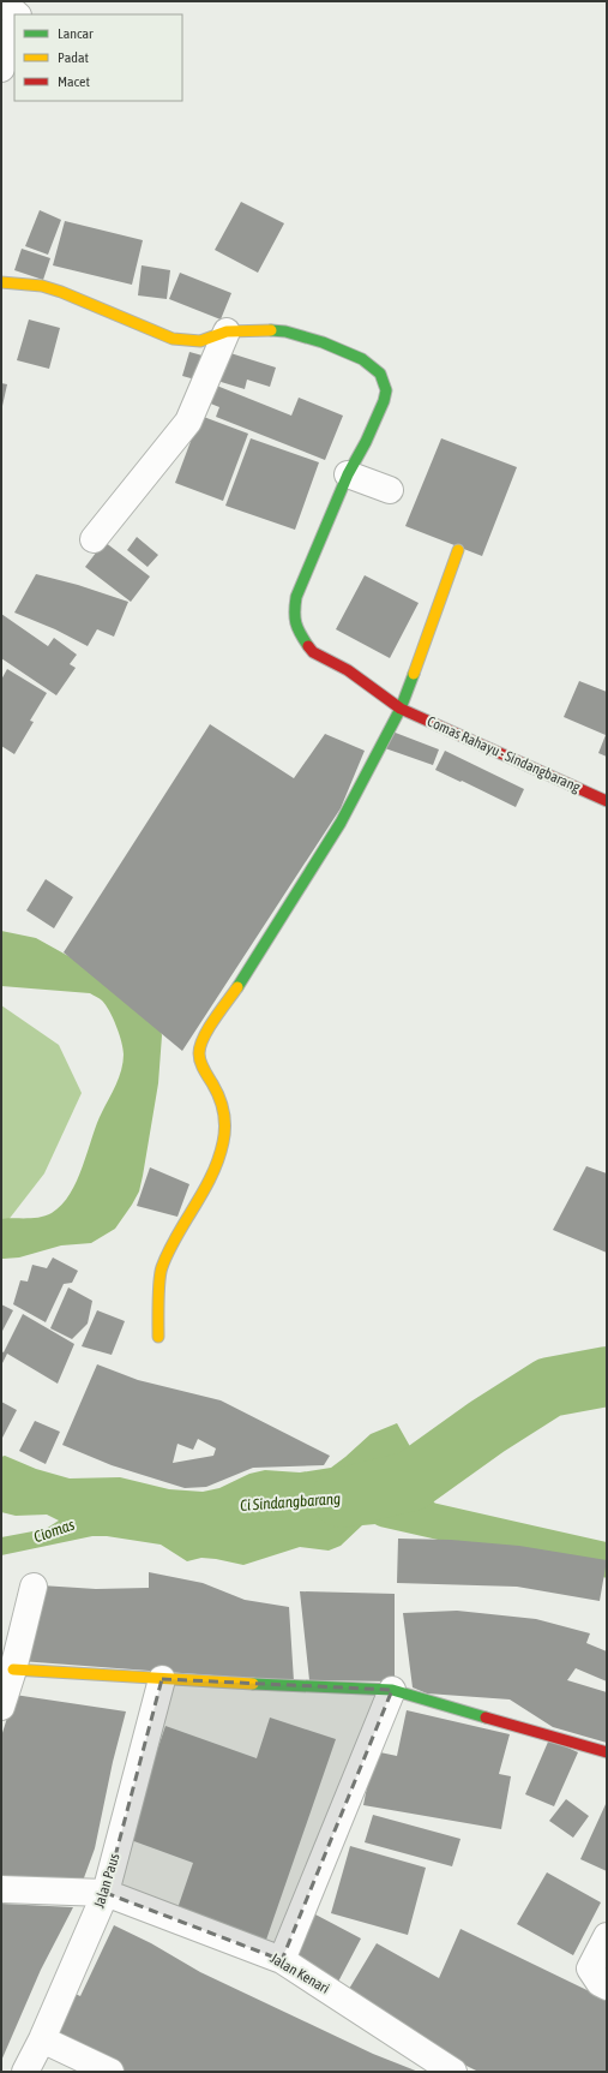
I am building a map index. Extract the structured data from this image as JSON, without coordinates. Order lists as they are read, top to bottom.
{
  "streets": {
    "street": ["Comas Rahayu - Sindangbarang", "Jalan Paus", "Jalan Kenari"]
  },
  "crossings": [
    ["Jalan Paus", "Jalan Kenari"]
  ],
  "water": ["Ci Sindangbarang", "Ciomas"],
  "legend": ["Lancar", "Padat", "Macet"]
}
